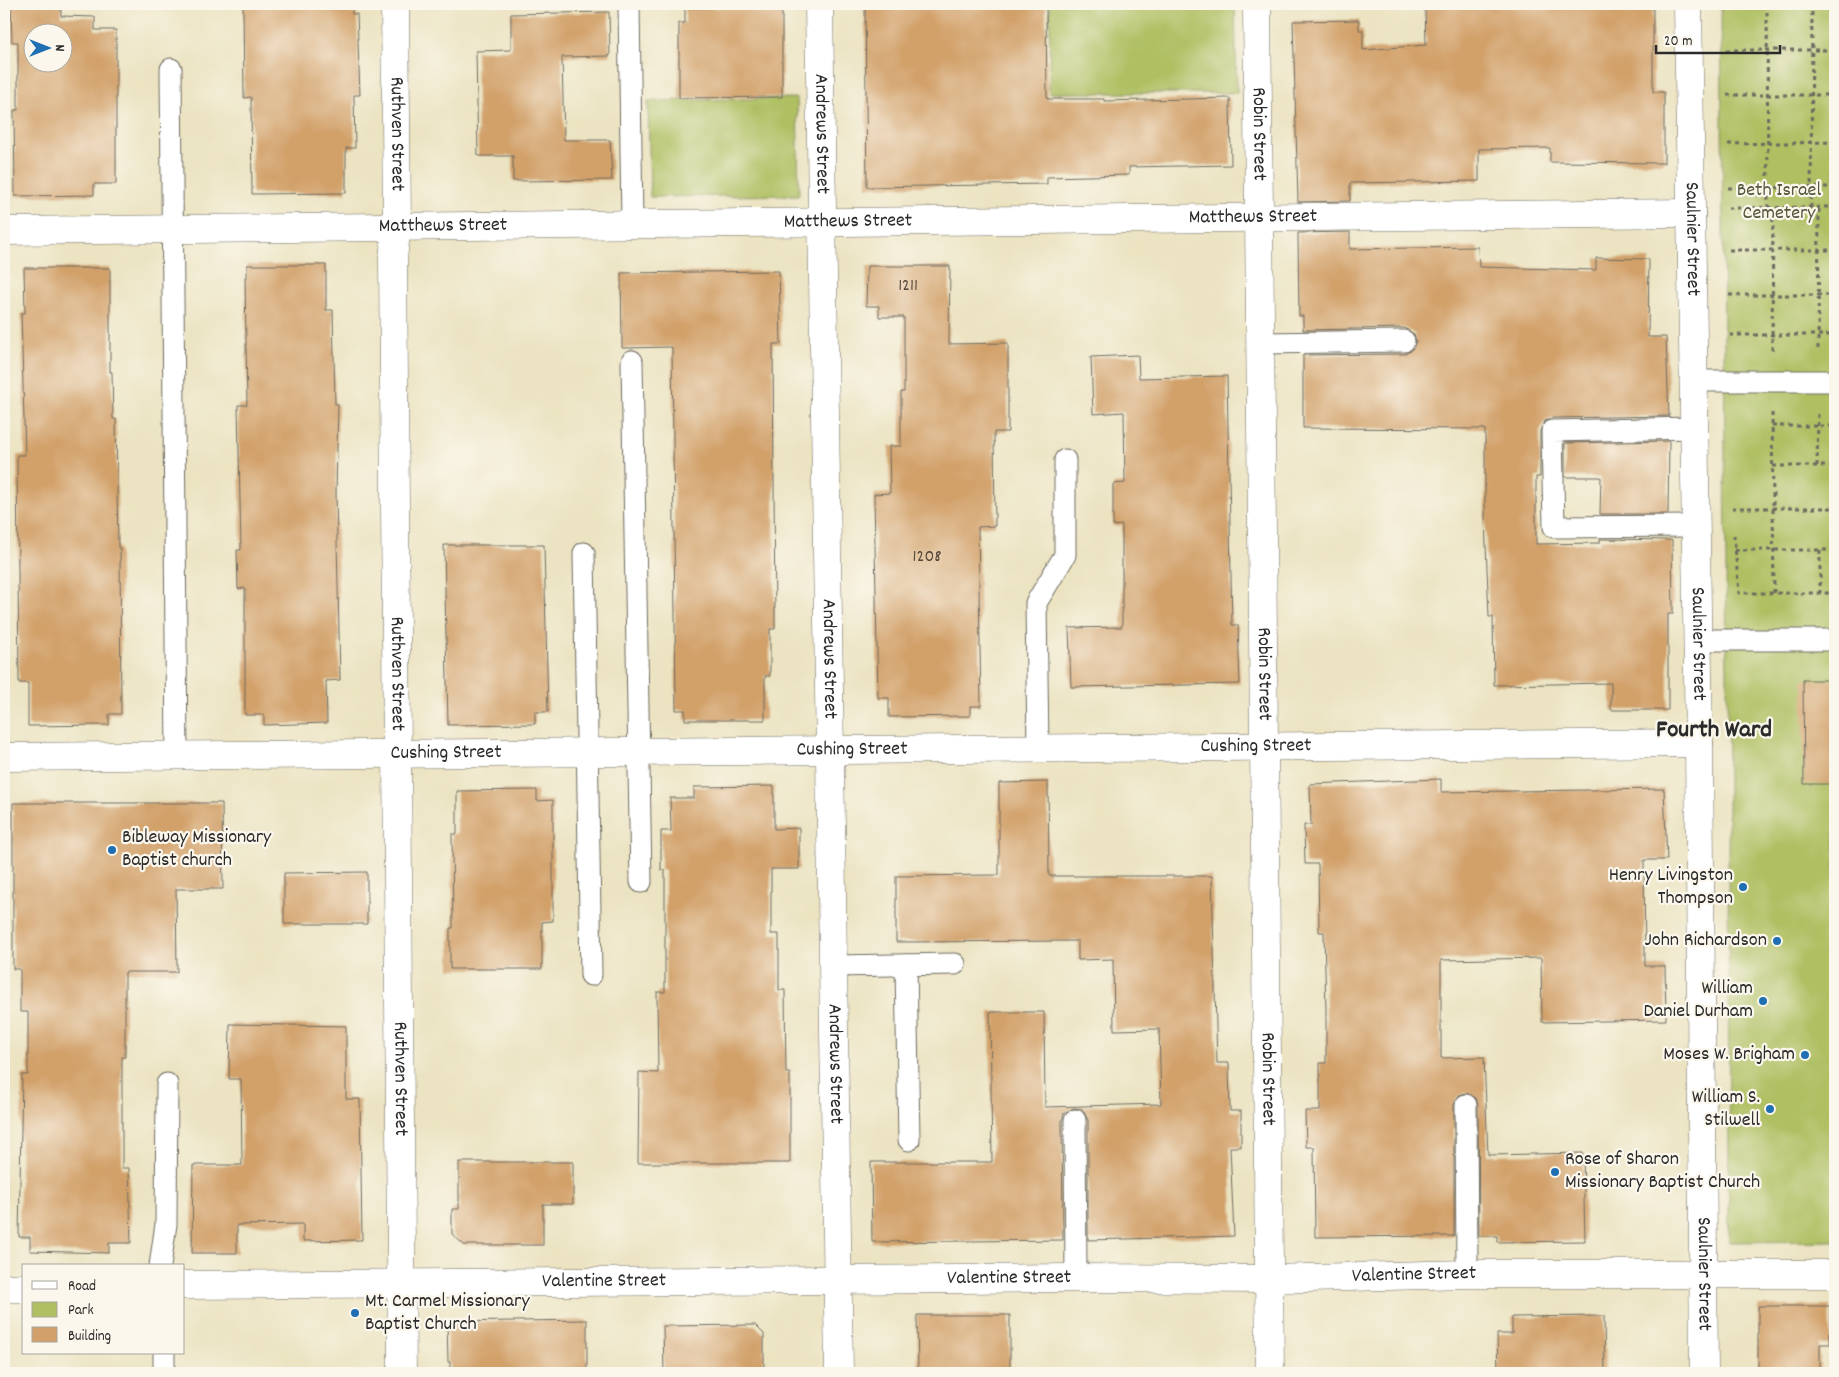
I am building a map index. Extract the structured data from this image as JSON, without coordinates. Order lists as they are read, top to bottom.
{
  "streets": {
    "street": [
      "Ruthven Street",
      "Andrews Street",
      "Robin Street",
      "Matthews Street",
      "Saulnier Street",
      "Cushing Street",
      "Valentine Street"
    ]
  },
  "crossings": [
    ["Ruthven Street", "Matthews Street"],
    ["Ruthven Street", "Cushing Street"],
    ["Ruthven Street", "Valentine Street"],
    ["Andrews Street", "Matthews Street"],
    ["Andrews Street", "Cushing Street"],
    ["Andrews Street", "Valentine Street"],
    ["Robin Street", "Matthews Street"],
    ["Robin Street", "Cushing Street"],
    ["Robin Street", "Valentine Street"],
    ["Matthews Street", "Saulnier Street"],
    ["Saulnier Street", "Cushing Street"],
    ["Saulnier Street", "Valentine Street"]
  ],
  "districts": ["Fourth Ward"],
  "parks": ["Beth Israel Cemetery"],
  "places": [
    "Bibleway Missionary Baptist church",
    "Henry Livingston Thompson",
    "John Richardson",
    "William Daniel Durham",
    "Moses W. Brigham",
    "William S. Stilwell",
    "Rose of Sharon Missionary Baptist Church",
    "Mt. Carmel Missionary Baptist Church"
  ],
  "house_numbers": ["1211", "1208"],
  "legend": ["Road", "Park", "Building"],
  "scale_bar": "20 m",
  "north": "right"
}
